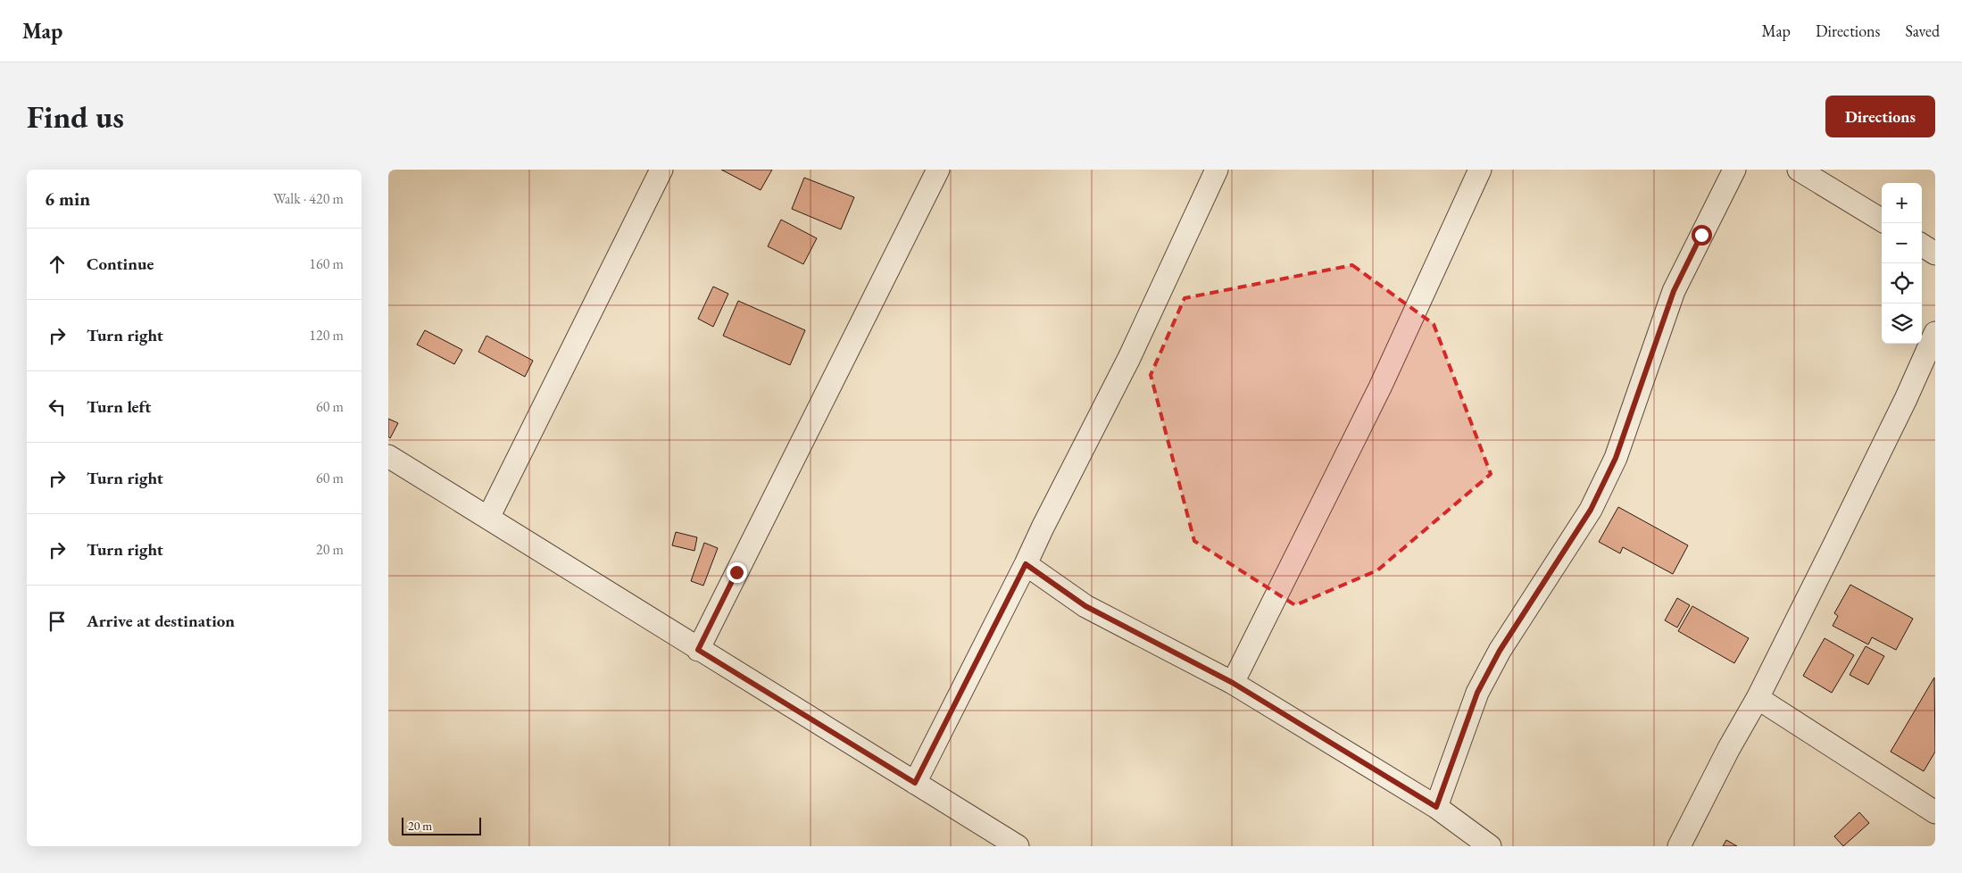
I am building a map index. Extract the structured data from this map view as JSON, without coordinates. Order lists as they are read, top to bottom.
{
  "scale_bar": "20 m",
  "page": {
    "header": "Map",
    "nav": ["Map", "Directions", "Saved"],
    "buttons": "Directions",
    "title": "Find us",
    "heading": ["6 min", "Walk · 420 m"],
    "map_buttons": ["+", "−"],
    "list": [
      ["Continue", "160 m"],
      ["Turn right", "120 m"],
      ["Turn left", "60 m"],
      ["Turn right", "60 m"],
      ["Turn right", "20 m"],
      "Arrive at destination"
    ],
    "scale": "20 m"
  }
}
